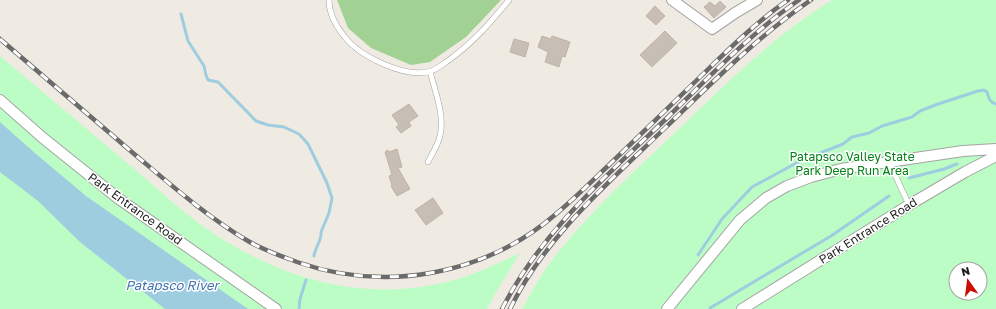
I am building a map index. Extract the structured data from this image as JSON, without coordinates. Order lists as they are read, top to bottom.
{
  "streets": {
    "street": ["Park Entrance Road"]
  },
  "water": ["Patapsco River"],
  "parks": ["Patapsco Valley State Park Deep Run Area"],
  "north": "top"
}
